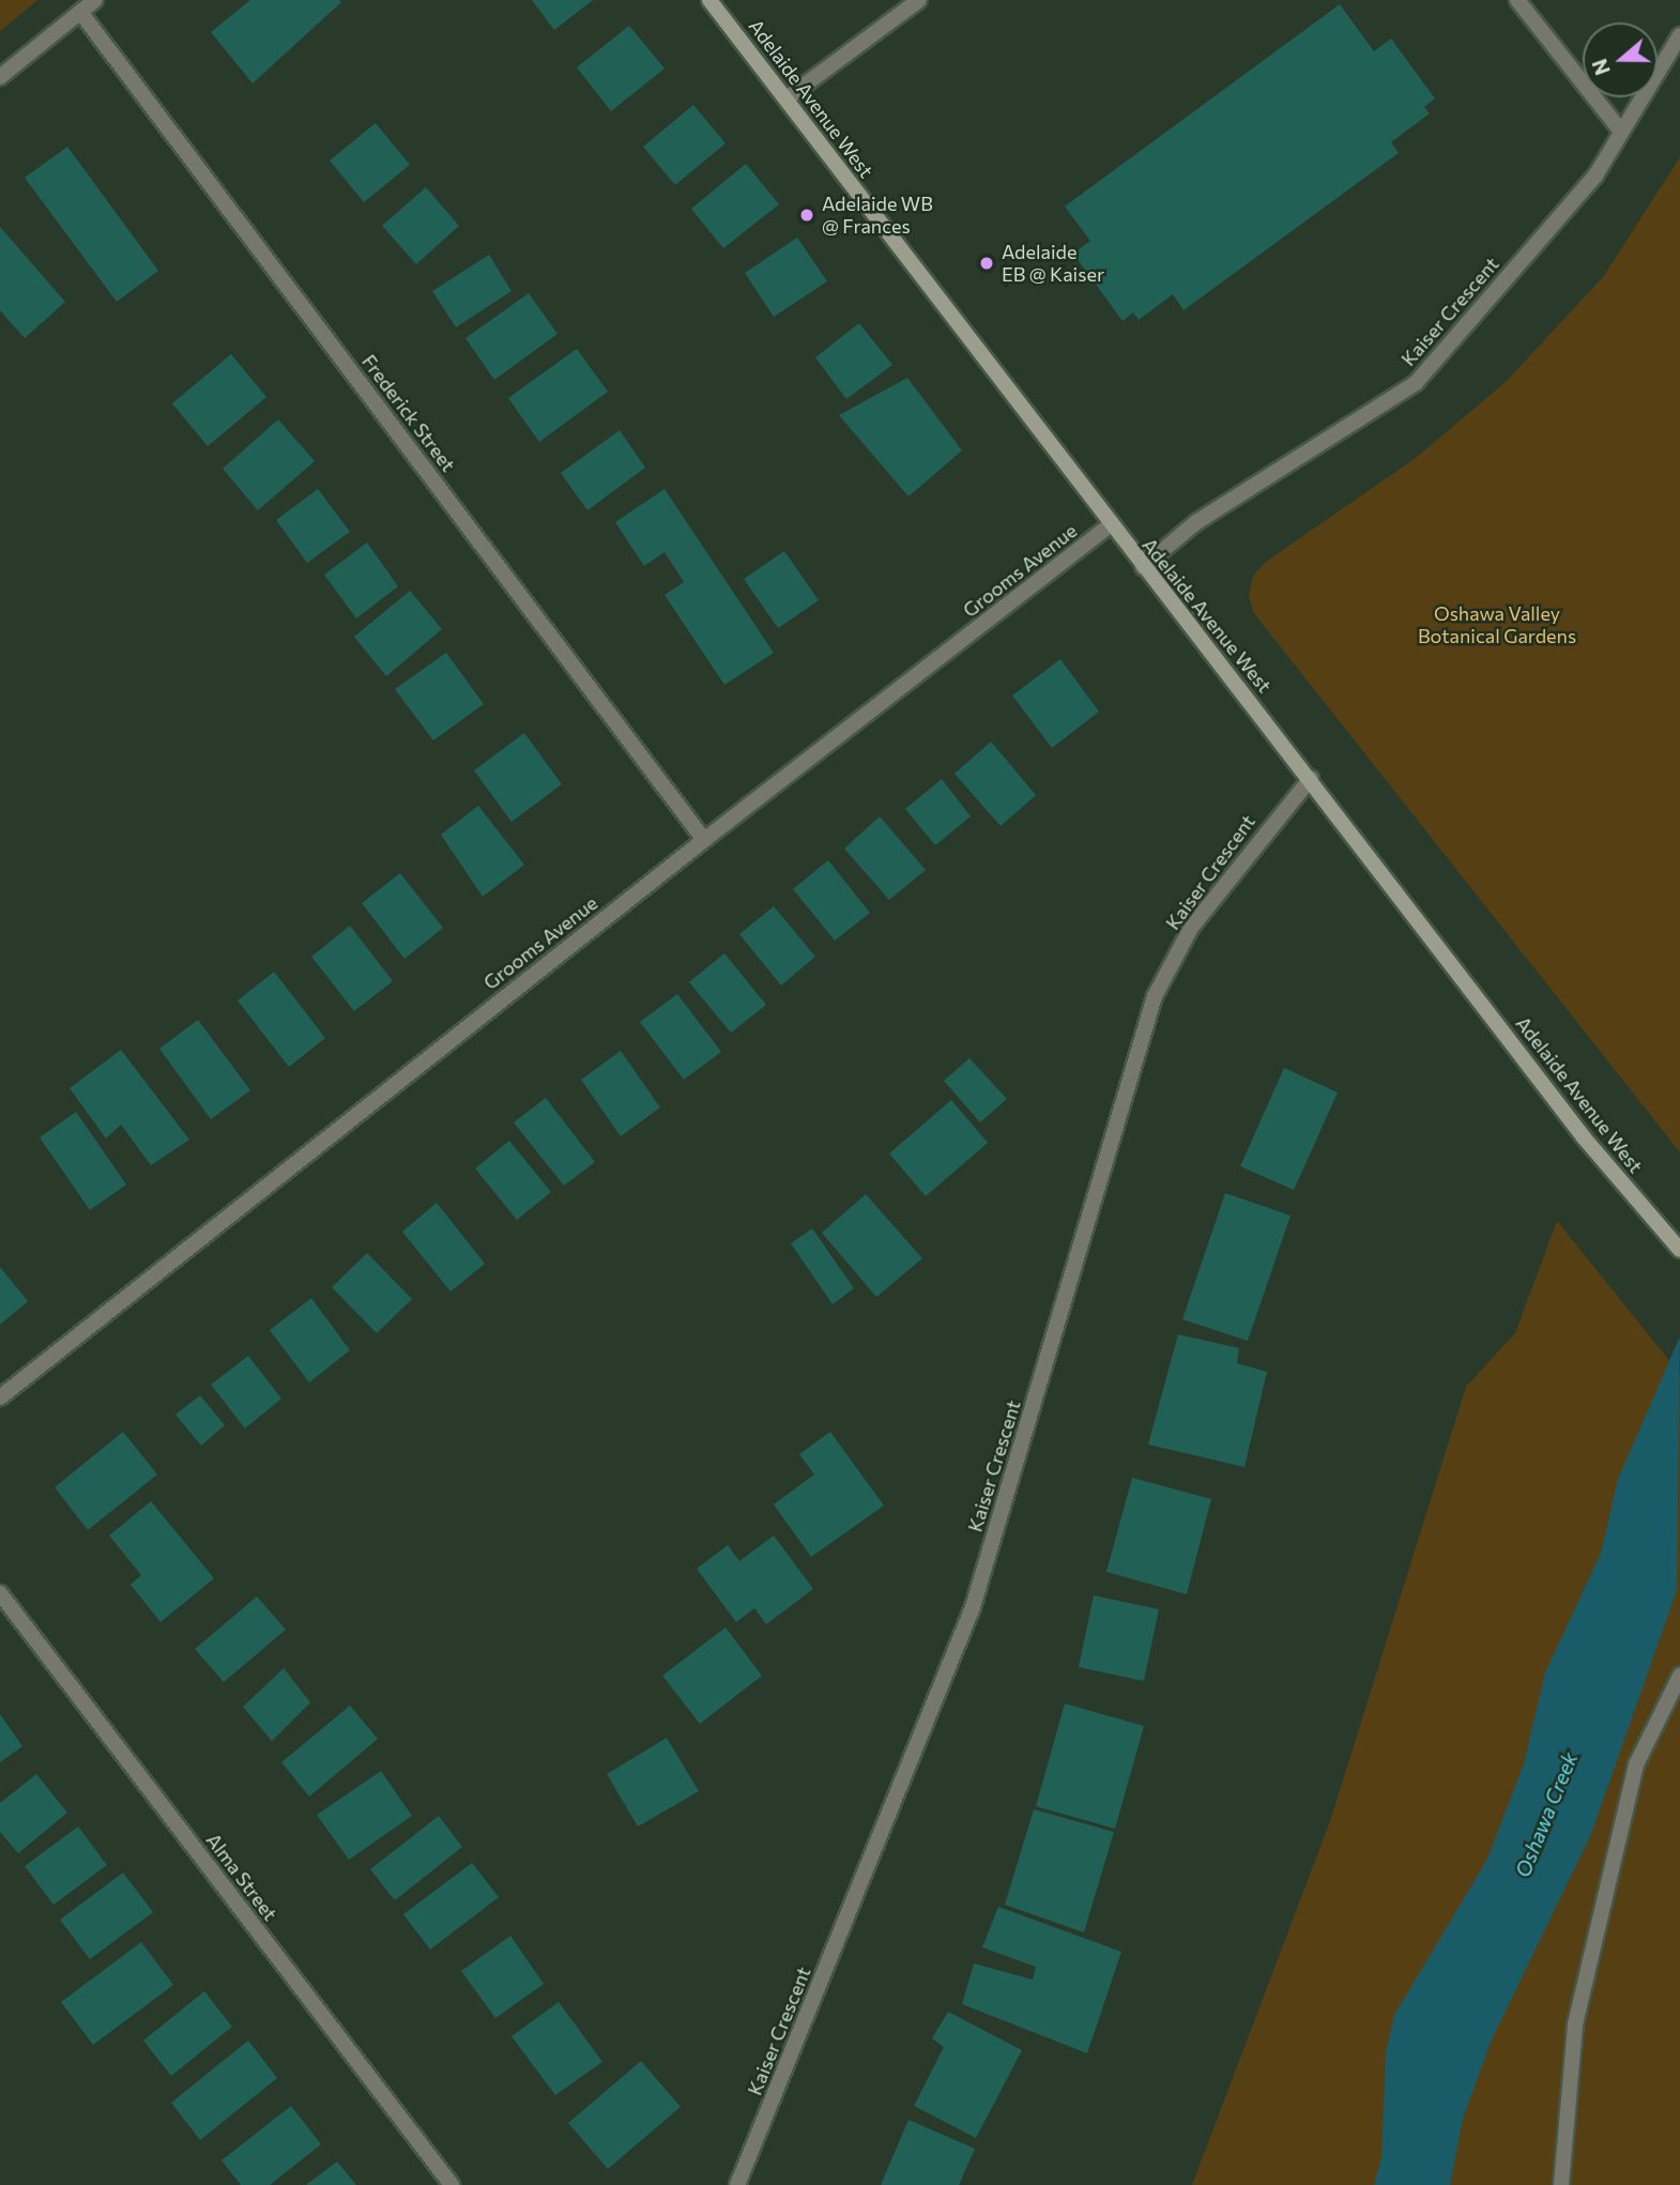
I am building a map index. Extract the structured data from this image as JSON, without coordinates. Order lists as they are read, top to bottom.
{
  "streets": {
    "main road": ["Adelaide Avenue West"],
    "street": [
      "Kaiser Crescent",
      "Frederick Street",
      "Grooms Avenue",
      "Alma Street"
    ]
  },
  "crossings": [
    ["Adelaide Avenue West", "Kaiser Crescent"],
    ["Adelaide Avenue West", "Grooms Avenue"],
    ["Frederick Street", "Grooms Avenue"]
  ],
  "water": ["Oshawa Creek"],
  "parks": ["Oshawa Valley Botanical Gardens"],
  "places": ["Adelaide WB @ Frances", "Adelaide EB @ Kaiser"],
  "north": "left"
}
